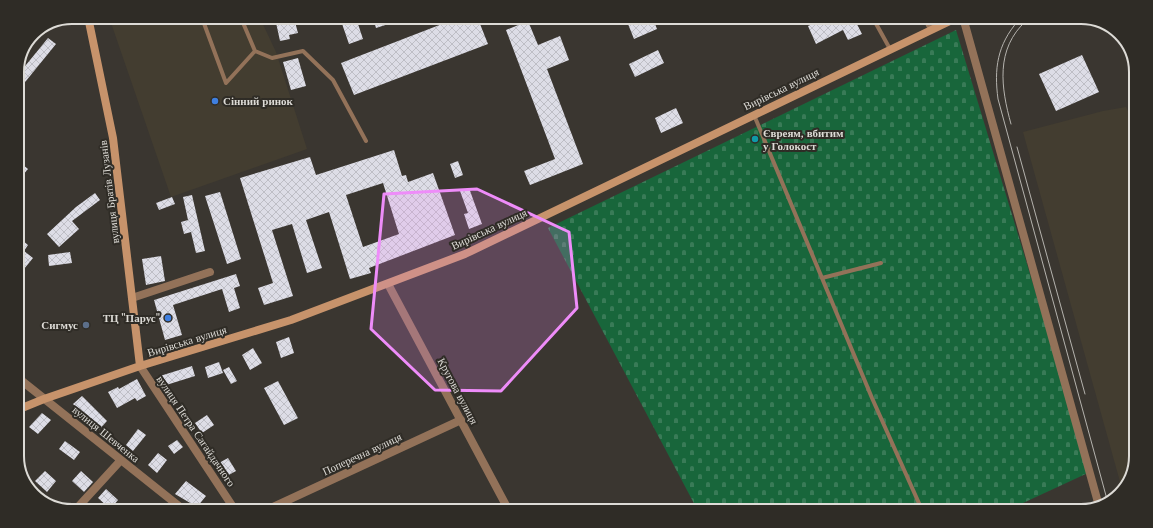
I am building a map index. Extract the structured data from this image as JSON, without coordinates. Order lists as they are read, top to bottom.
{
  "streets": {
    "main road": ["Вирівська вулиця", "вулиця Братів Лузанів"],
    "street": [
      "Кругова вулиця",
      "вулиця Петра Сагайдачного",
      "вулиця Шевченка",
      "Поперечна вулиця"
    ]
  },
  "crossings": [
    ["Вирівська вулиця", "вулиця Братів Лузанів"],
    ["Вирівська вулиця", "Кругова вулиця"],
    ["Вирівська вулиця", "вулиця Петра Сагайдачного"],
    ["Вирівська вулиця", "вулиця Шевченка"],
    ["вулиця Братів Лузанів", "вулиця Петра Сагайдачного"],
    ["Кругова вулиця", "Поперечна вулиця"]
  ],
  "places": [
    "Сінний ринок",
    "Євреям, вбитим у Голокост",
    "ТЦ \"Парус\"",
    "Сигмус"
  ]
}
